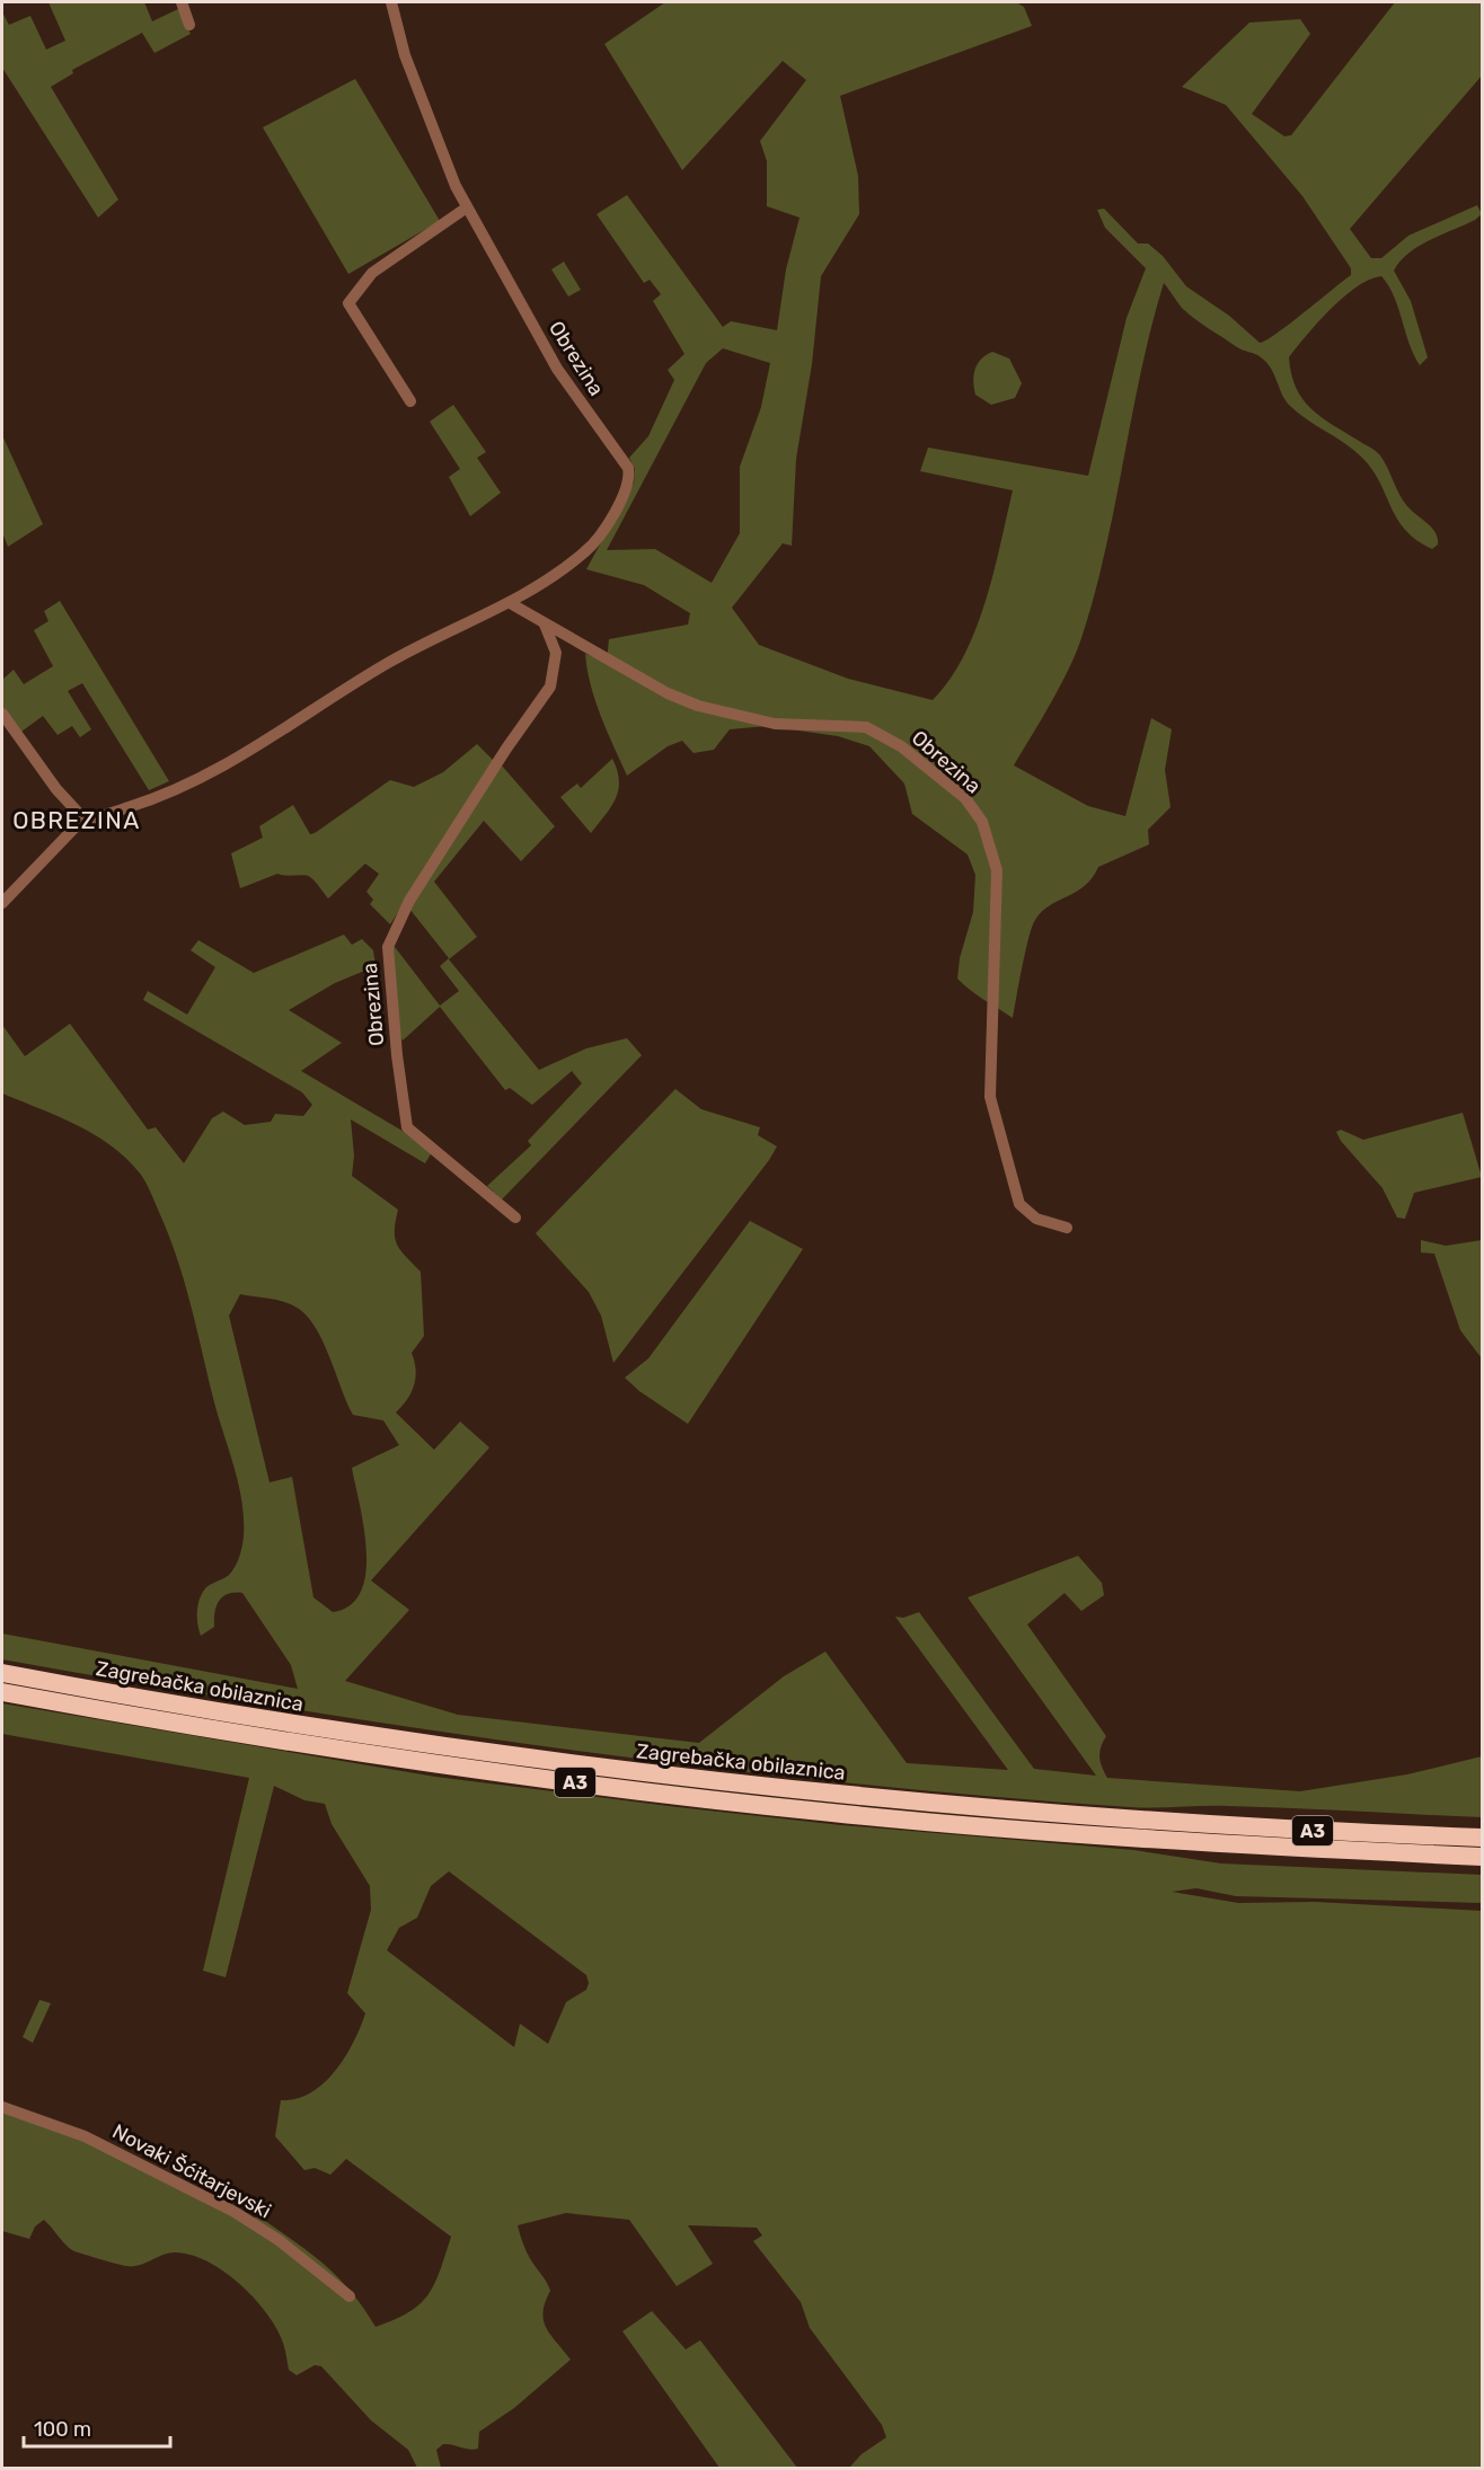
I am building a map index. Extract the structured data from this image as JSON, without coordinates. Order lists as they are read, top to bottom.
{
  "streets": {
    "highway": ["Zagrebačka obilaznica", "A3"],
    "street": ["Obrezina", "Novaki Šćitarjevski"]
  },
  "districts": ["OBREZINA"],
  "scale_bar": "100 m"
}
